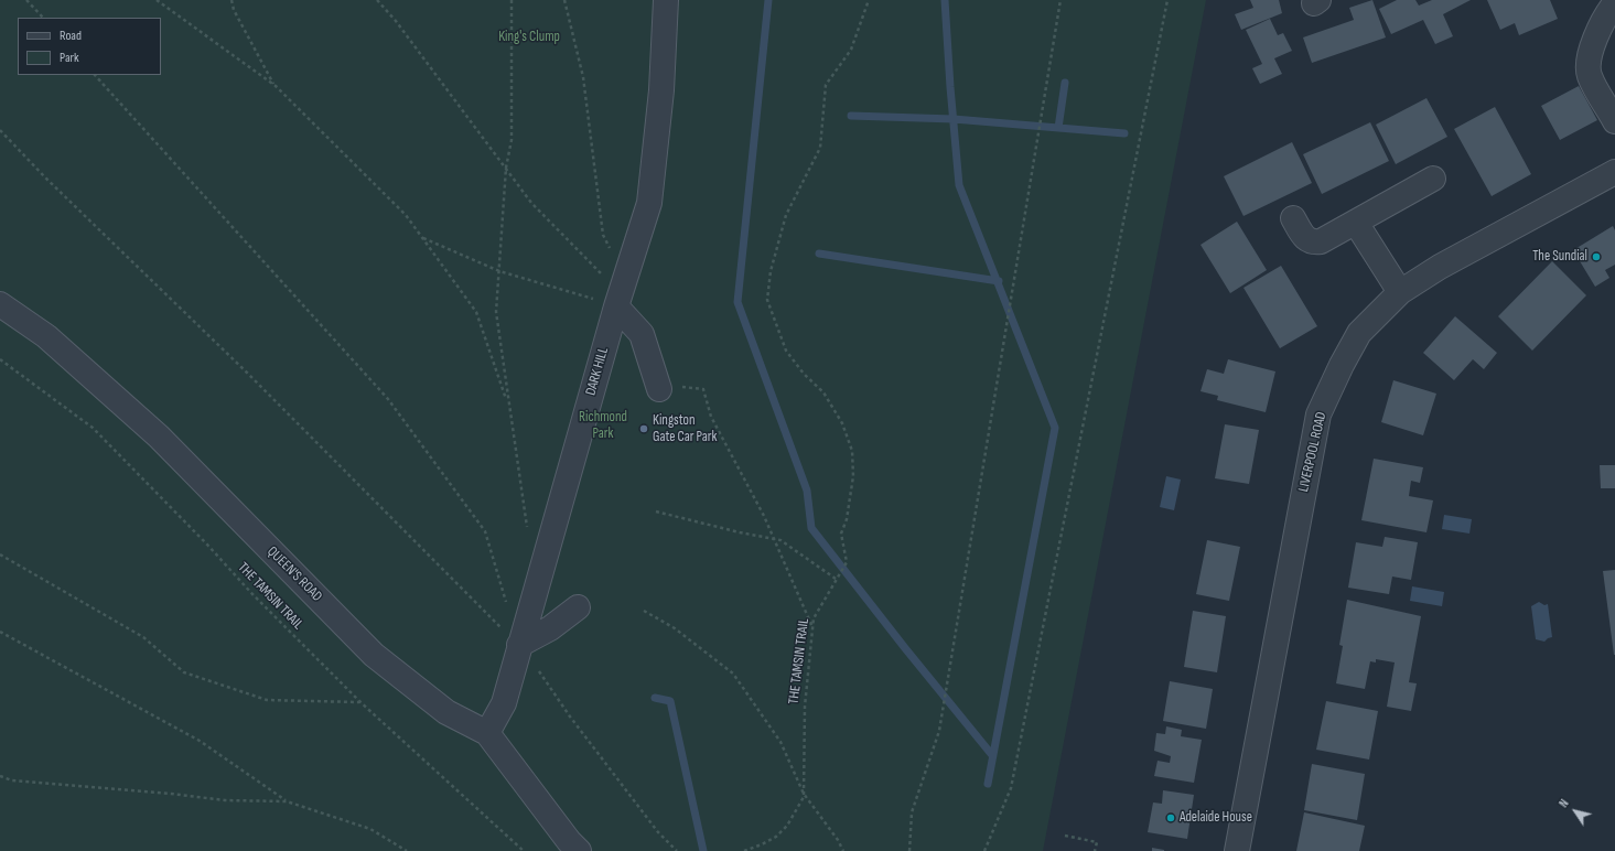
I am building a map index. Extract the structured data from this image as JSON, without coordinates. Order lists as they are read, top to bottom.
{
  "streets": {
    "street": ["DARK HILL", "LIVERPOOL ROAD", "QUEEN'S ROAD"],
    "path": ["THE TAMSIN TRAIL"]
  },
  "crossings": [
    ["DARK HILL", "QUEEN'S ROAD"]
  ],
  "parks": ["King's Clump", "Richmond Park"],
  "places": ["The Sundial", "Kingston Gate Car Park", "Adelaide House"],
  "legend": ["Road", "Park"],
  "north": "top left"
}
